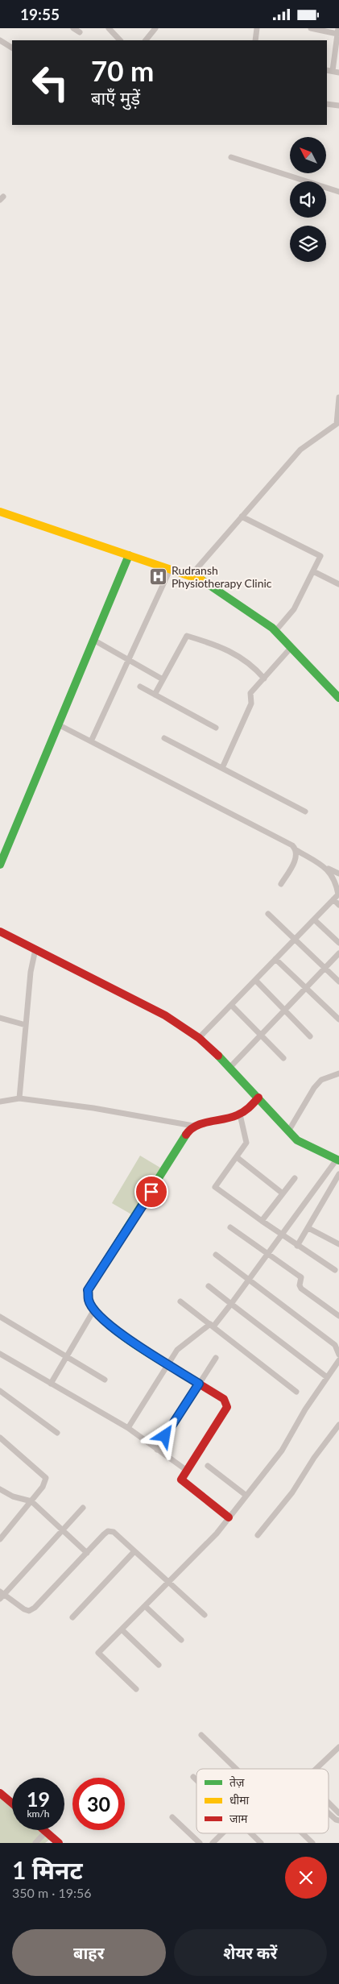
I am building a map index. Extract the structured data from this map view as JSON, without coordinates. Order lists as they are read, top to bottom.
{
  "places": {
    "hospital": ["Rudransh Physiotherapy Clinic"]
  },
  "legend": ["तेज़", "धीमा", "जाम"],
  "north": "top left",
  "page": {
    "status": "19:55",
    "turn": ["70 m", "बाएँ मुड़ें"],
    "speed": "19 km/h",
    "limit": "30",
    "heading": ["1 मिनट", "350 m · 19:56"],
    "buttons": ["बाहर", "शेयर करें"]
  }
}
